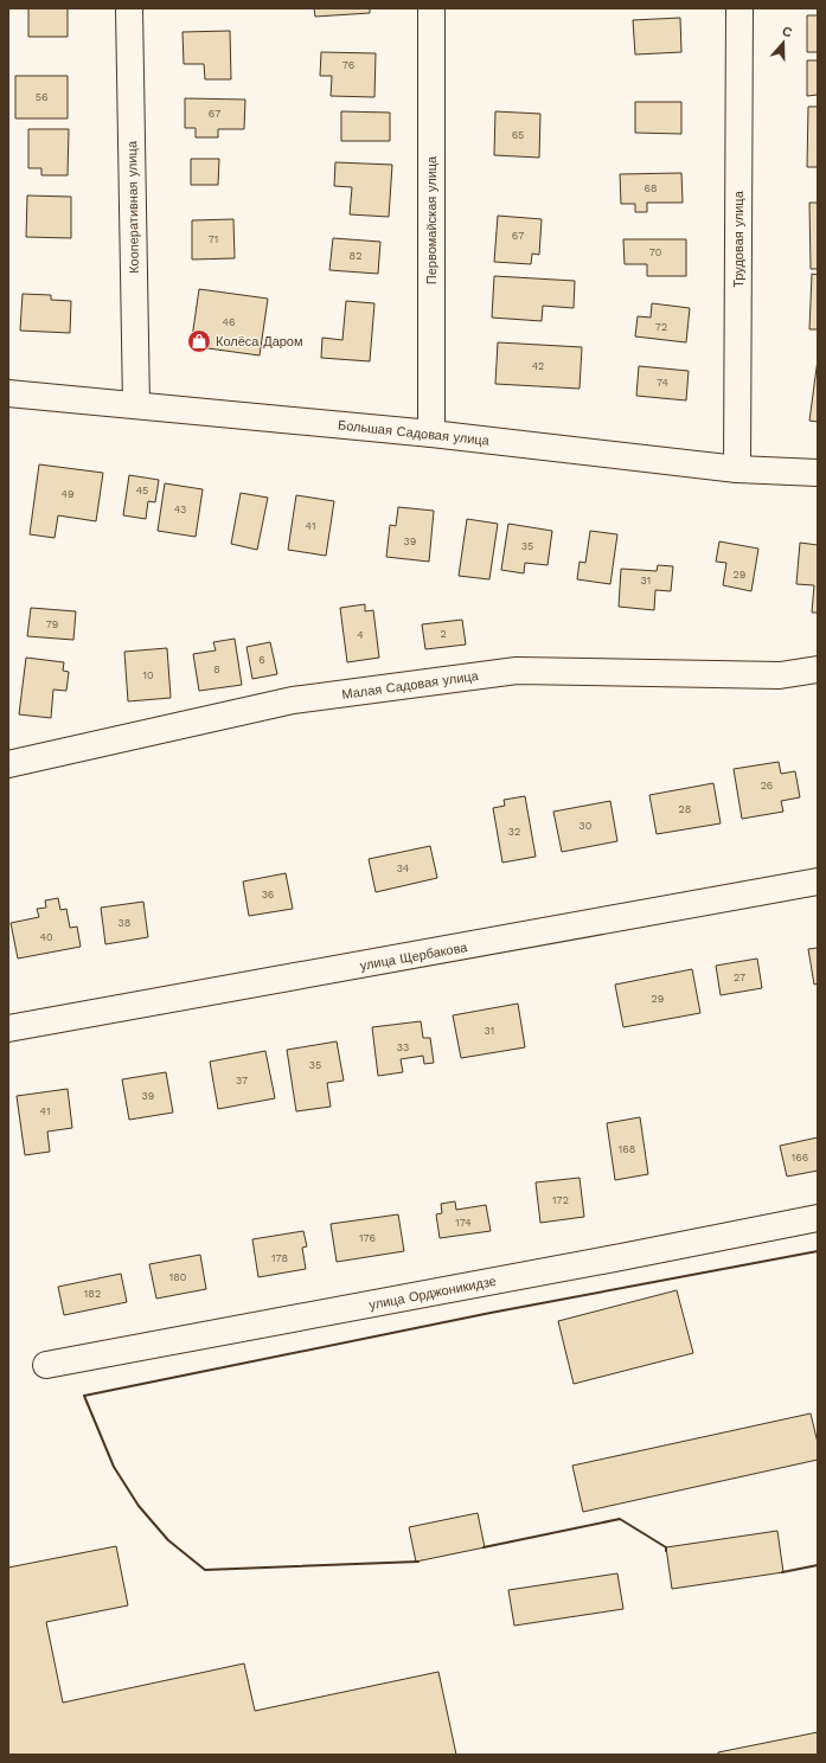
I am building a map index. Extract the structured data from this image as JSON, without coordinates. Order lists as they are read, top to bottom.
{
  "streets": {
    "street": [
      "Кооперативная улица",
      "Первомайская улица",
      "Трудовая улица",
      "Большая Садовая улица",
      "Малая Садовая улица",
      "улица Щербакова",
      "улица Орджоникидзе"
    ]
  },
  "crossings": [
    ["Кооперативная улица", "Большая Садовая улица"],
    ["Первомайская улица", "Большая Садовая улица"],
    ["Трудовая улица", "Большая Садовая улица"]
  ],
  "places": {
    "shop": ["Колёса Даром"]
  },
  "house_numbers": [
    "76",
    "56",
    "67",
    "65",
    "68",
    "67",
    "71",
    "70",
    "82",
    "46",
    "72",
    "42",
    "74",
    "45",
    "49",
    "43",
    "41",
    "39",
    "35",
    "29",
    "31",
    "79",
    "2",
    "4",
    "6",
    "8",
    "10",
    "26",
    "28",
    "30",
    "32",
    "34",
    "36",
    "38",
    "40",
    "27",
    "29",
    "31",
    "33",
    "35",
    "37",
    "39",
    "41",
    "168",
    "166",
    "172",
    "174",
    "176",
    "178",
    "180",
    "182"
  ],
  "north": "top"
}
